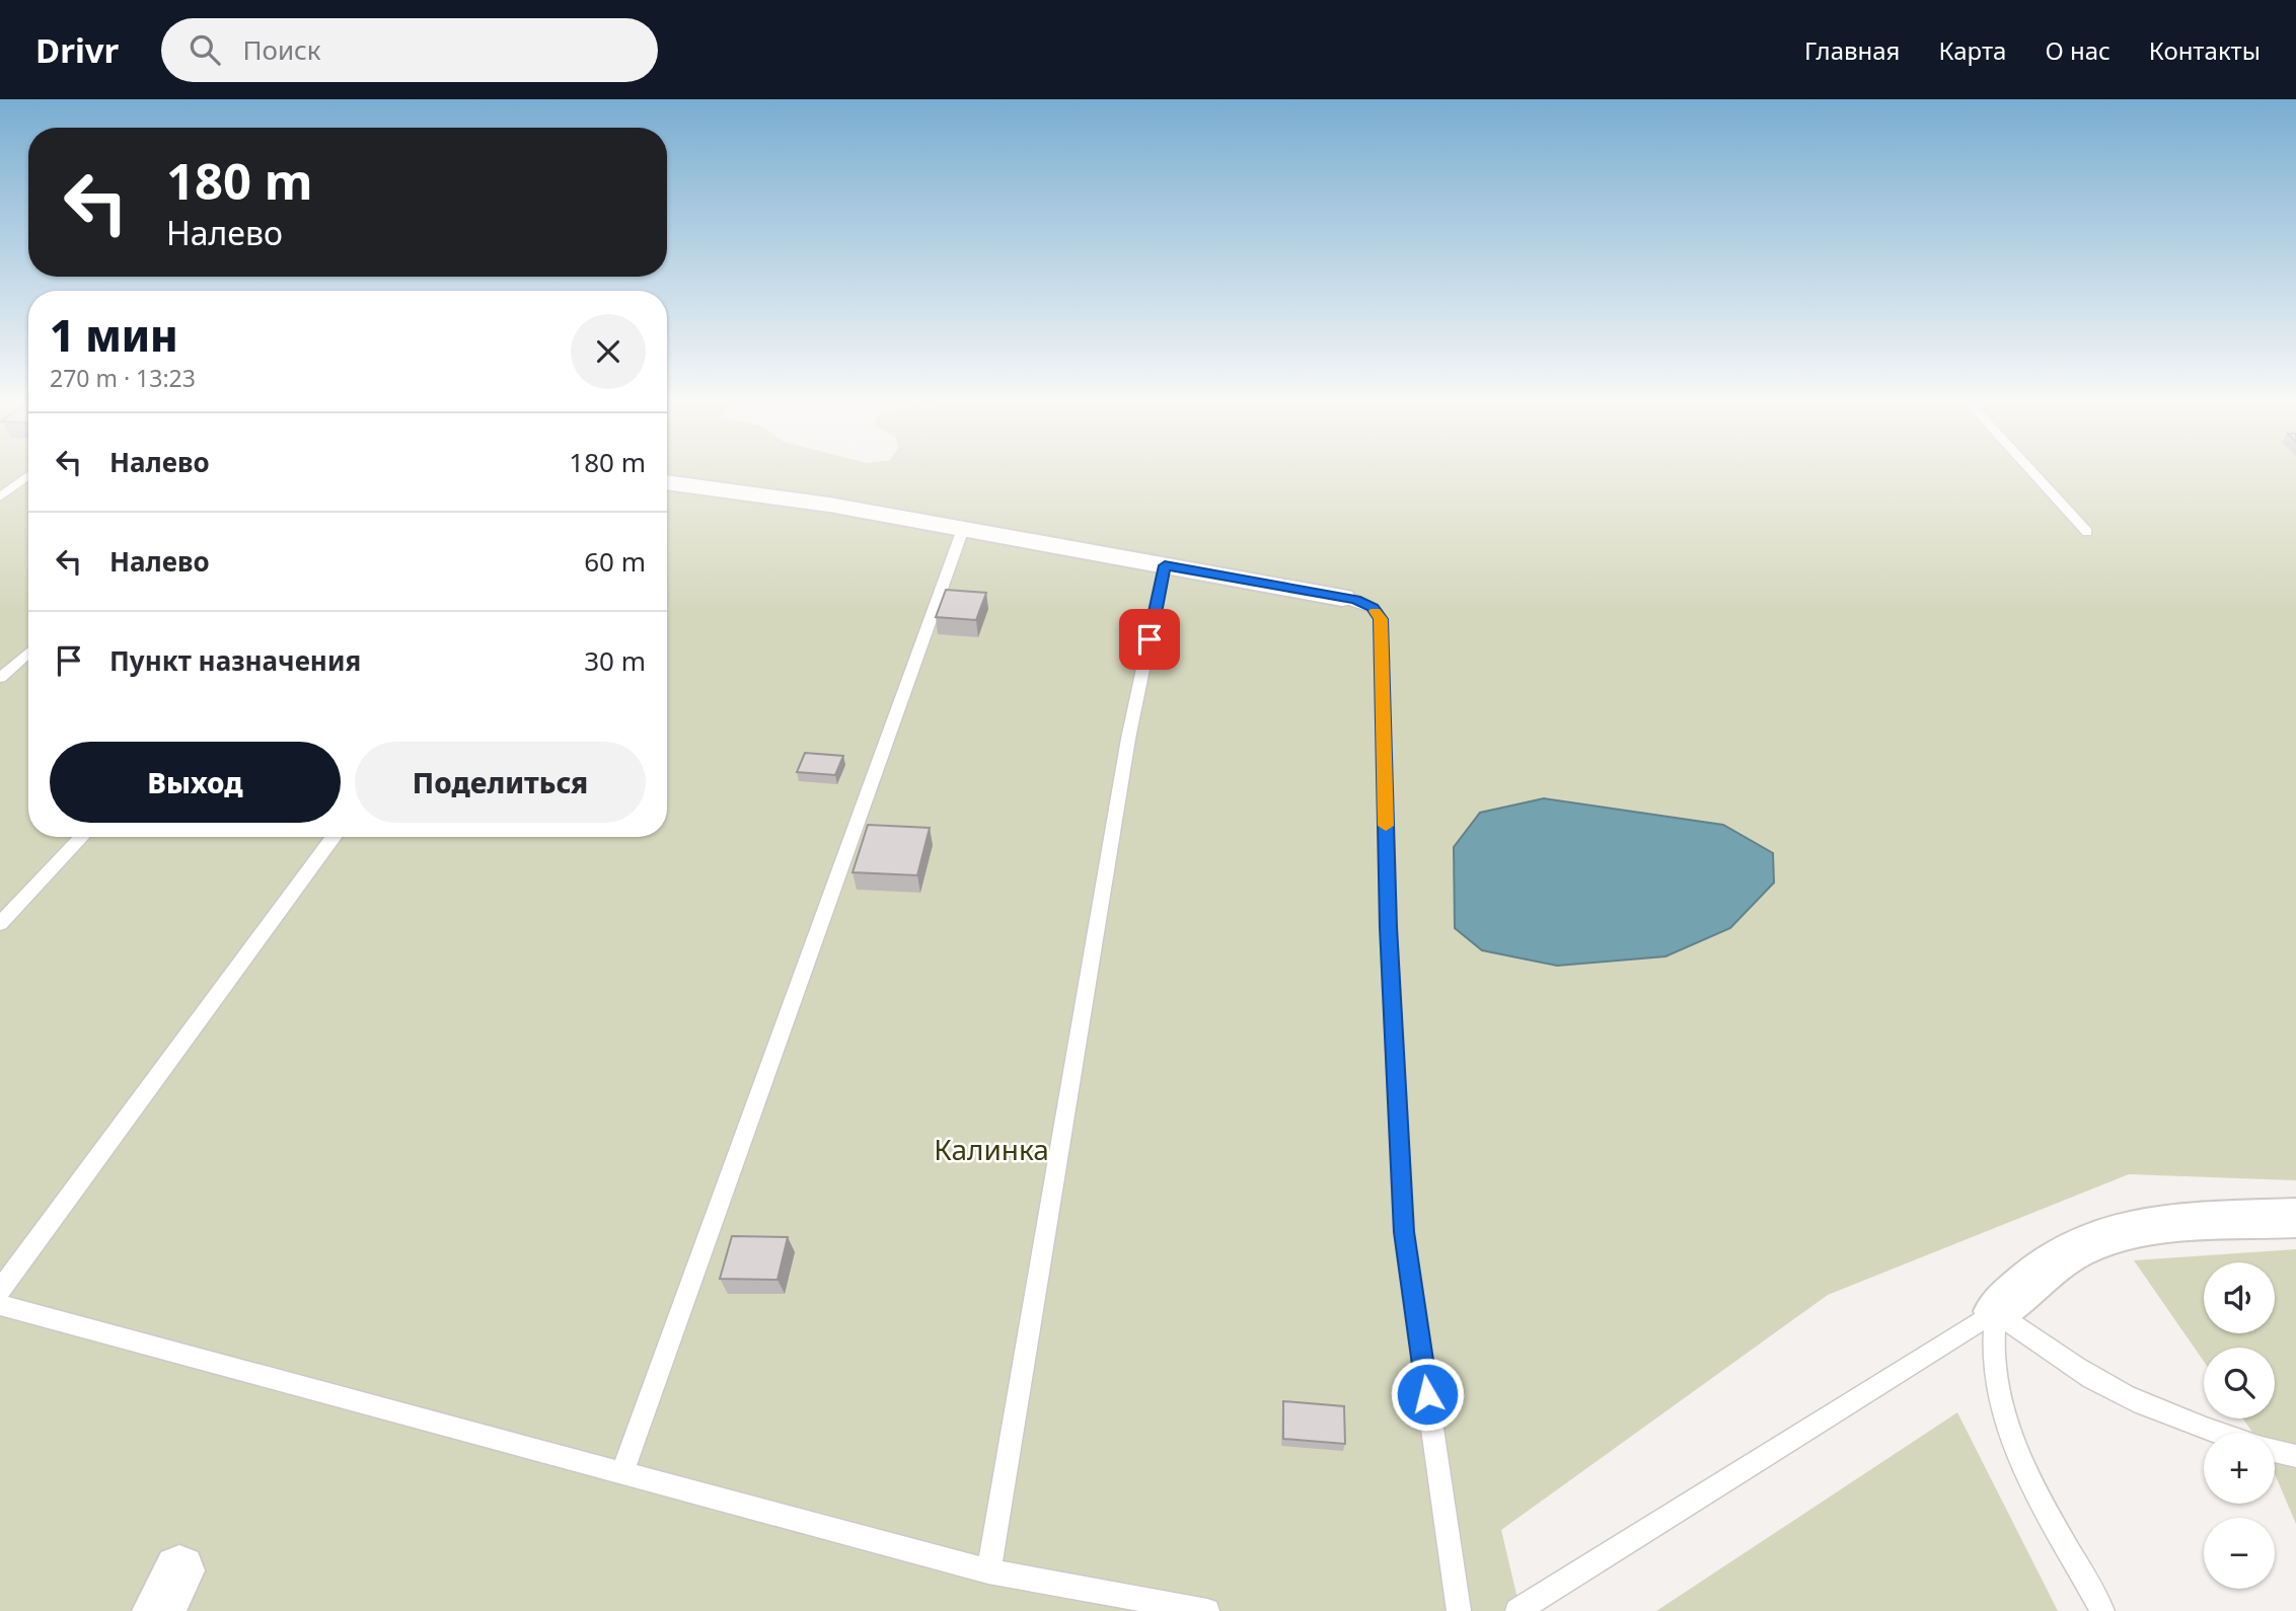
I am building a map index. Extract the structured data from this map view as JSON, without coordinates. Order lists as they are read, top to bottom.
{
  "parks": ["Калинка"],
  "page": {
    "header": "Drivr",
    "search": "Поиск",
    "nav": [
      "Главная",
      "Карта",
      "О нас",
      "Контакты"
    ],
    "turn": ["180 m", "Налево"],
    "heading": ["1 мин", "270 m · 13:23"],
    "list": [
      {
        "name": "Налево",
        "value": "180 m"
      },
      {
        "name": "Налево",
        "value": "60 m"
      },
      {
        "name": "Пункт назначения",
        "value": "30 m"
      }
    ],
    "buttons": ["Выход", "Поделиться"],
    "map_buttons": ["+", "−"]
  }
}
